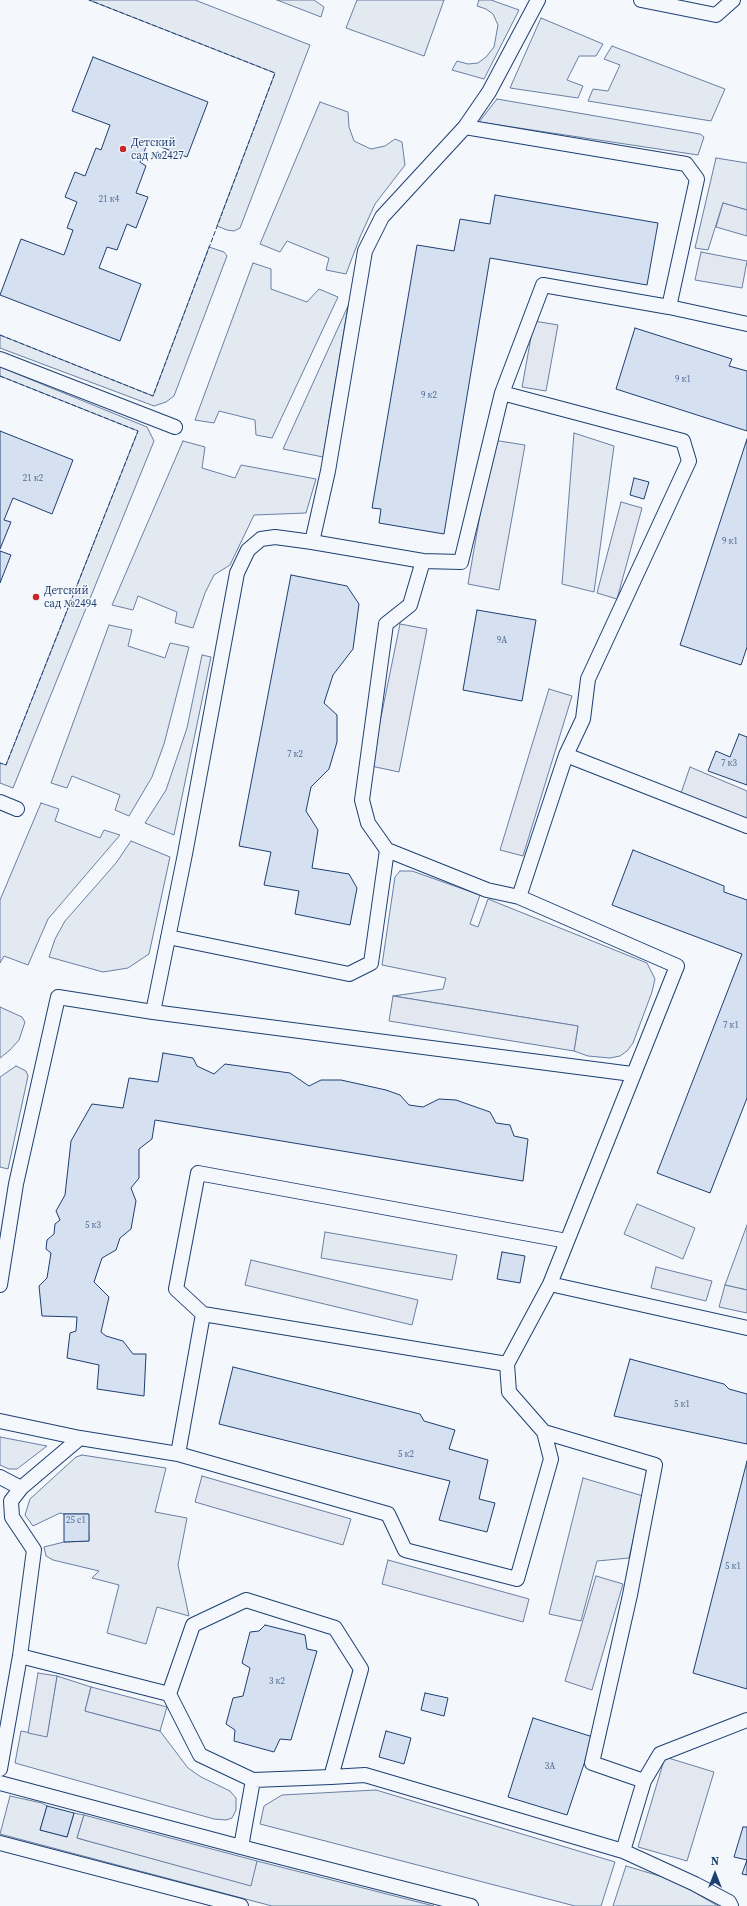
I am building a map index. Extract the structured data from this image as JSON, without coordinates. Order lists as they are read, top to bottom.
{
  "places": ["Детский сад №2427", "Детский сад №2494"],
  "house_numbers": [
    "21 к4",
    "9 к1",
    "9 к2",
    "21 к2",
    "9 к1",
    "9А",
    "7 к2",
    "7 к3",
    "7 к1",
    "5 к3",
    "5 к1",
    "5 к2",
    "25 с1",
    "5 к1",
    "3 к2",
    "3А"
  ],
  "north": "top"
}
